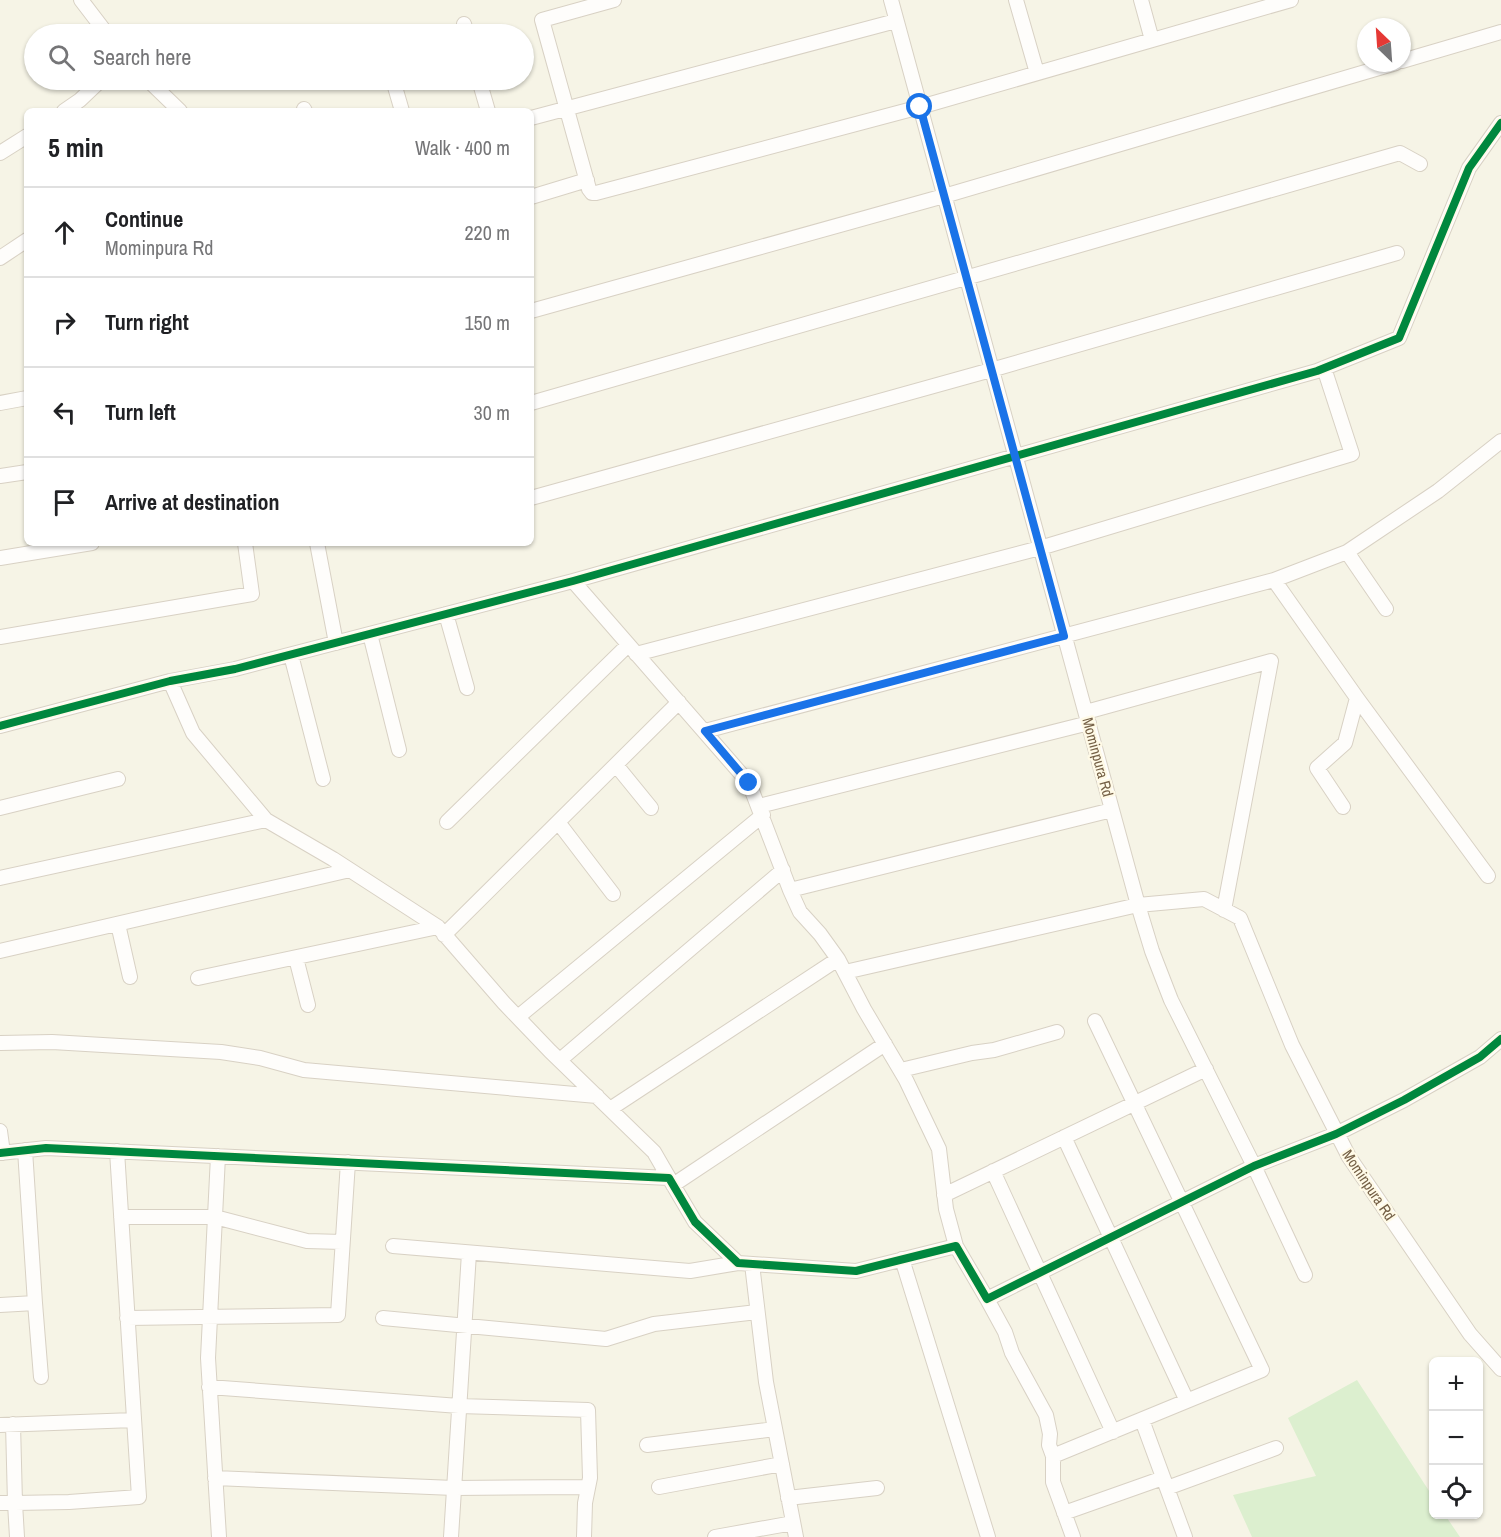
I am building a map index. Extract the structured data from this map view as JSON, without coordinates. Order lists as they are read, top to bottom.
{
  "streets": {
    "street": ["Mominpura Rd"]
  },
  "north": "top left",
  "page": {
    "search": "Search here",
    "heading": ["5 min", "Walk · 400 m"],
    "list": [
      ["Continue", "Mominpura Rd", "220 m"],
      ["Turn right", "150 m"],
      ["Turn left", "30 m"],
      "Arrive at destination"
    ],
    "map_buttons": ["+", "−"]
  }
}
